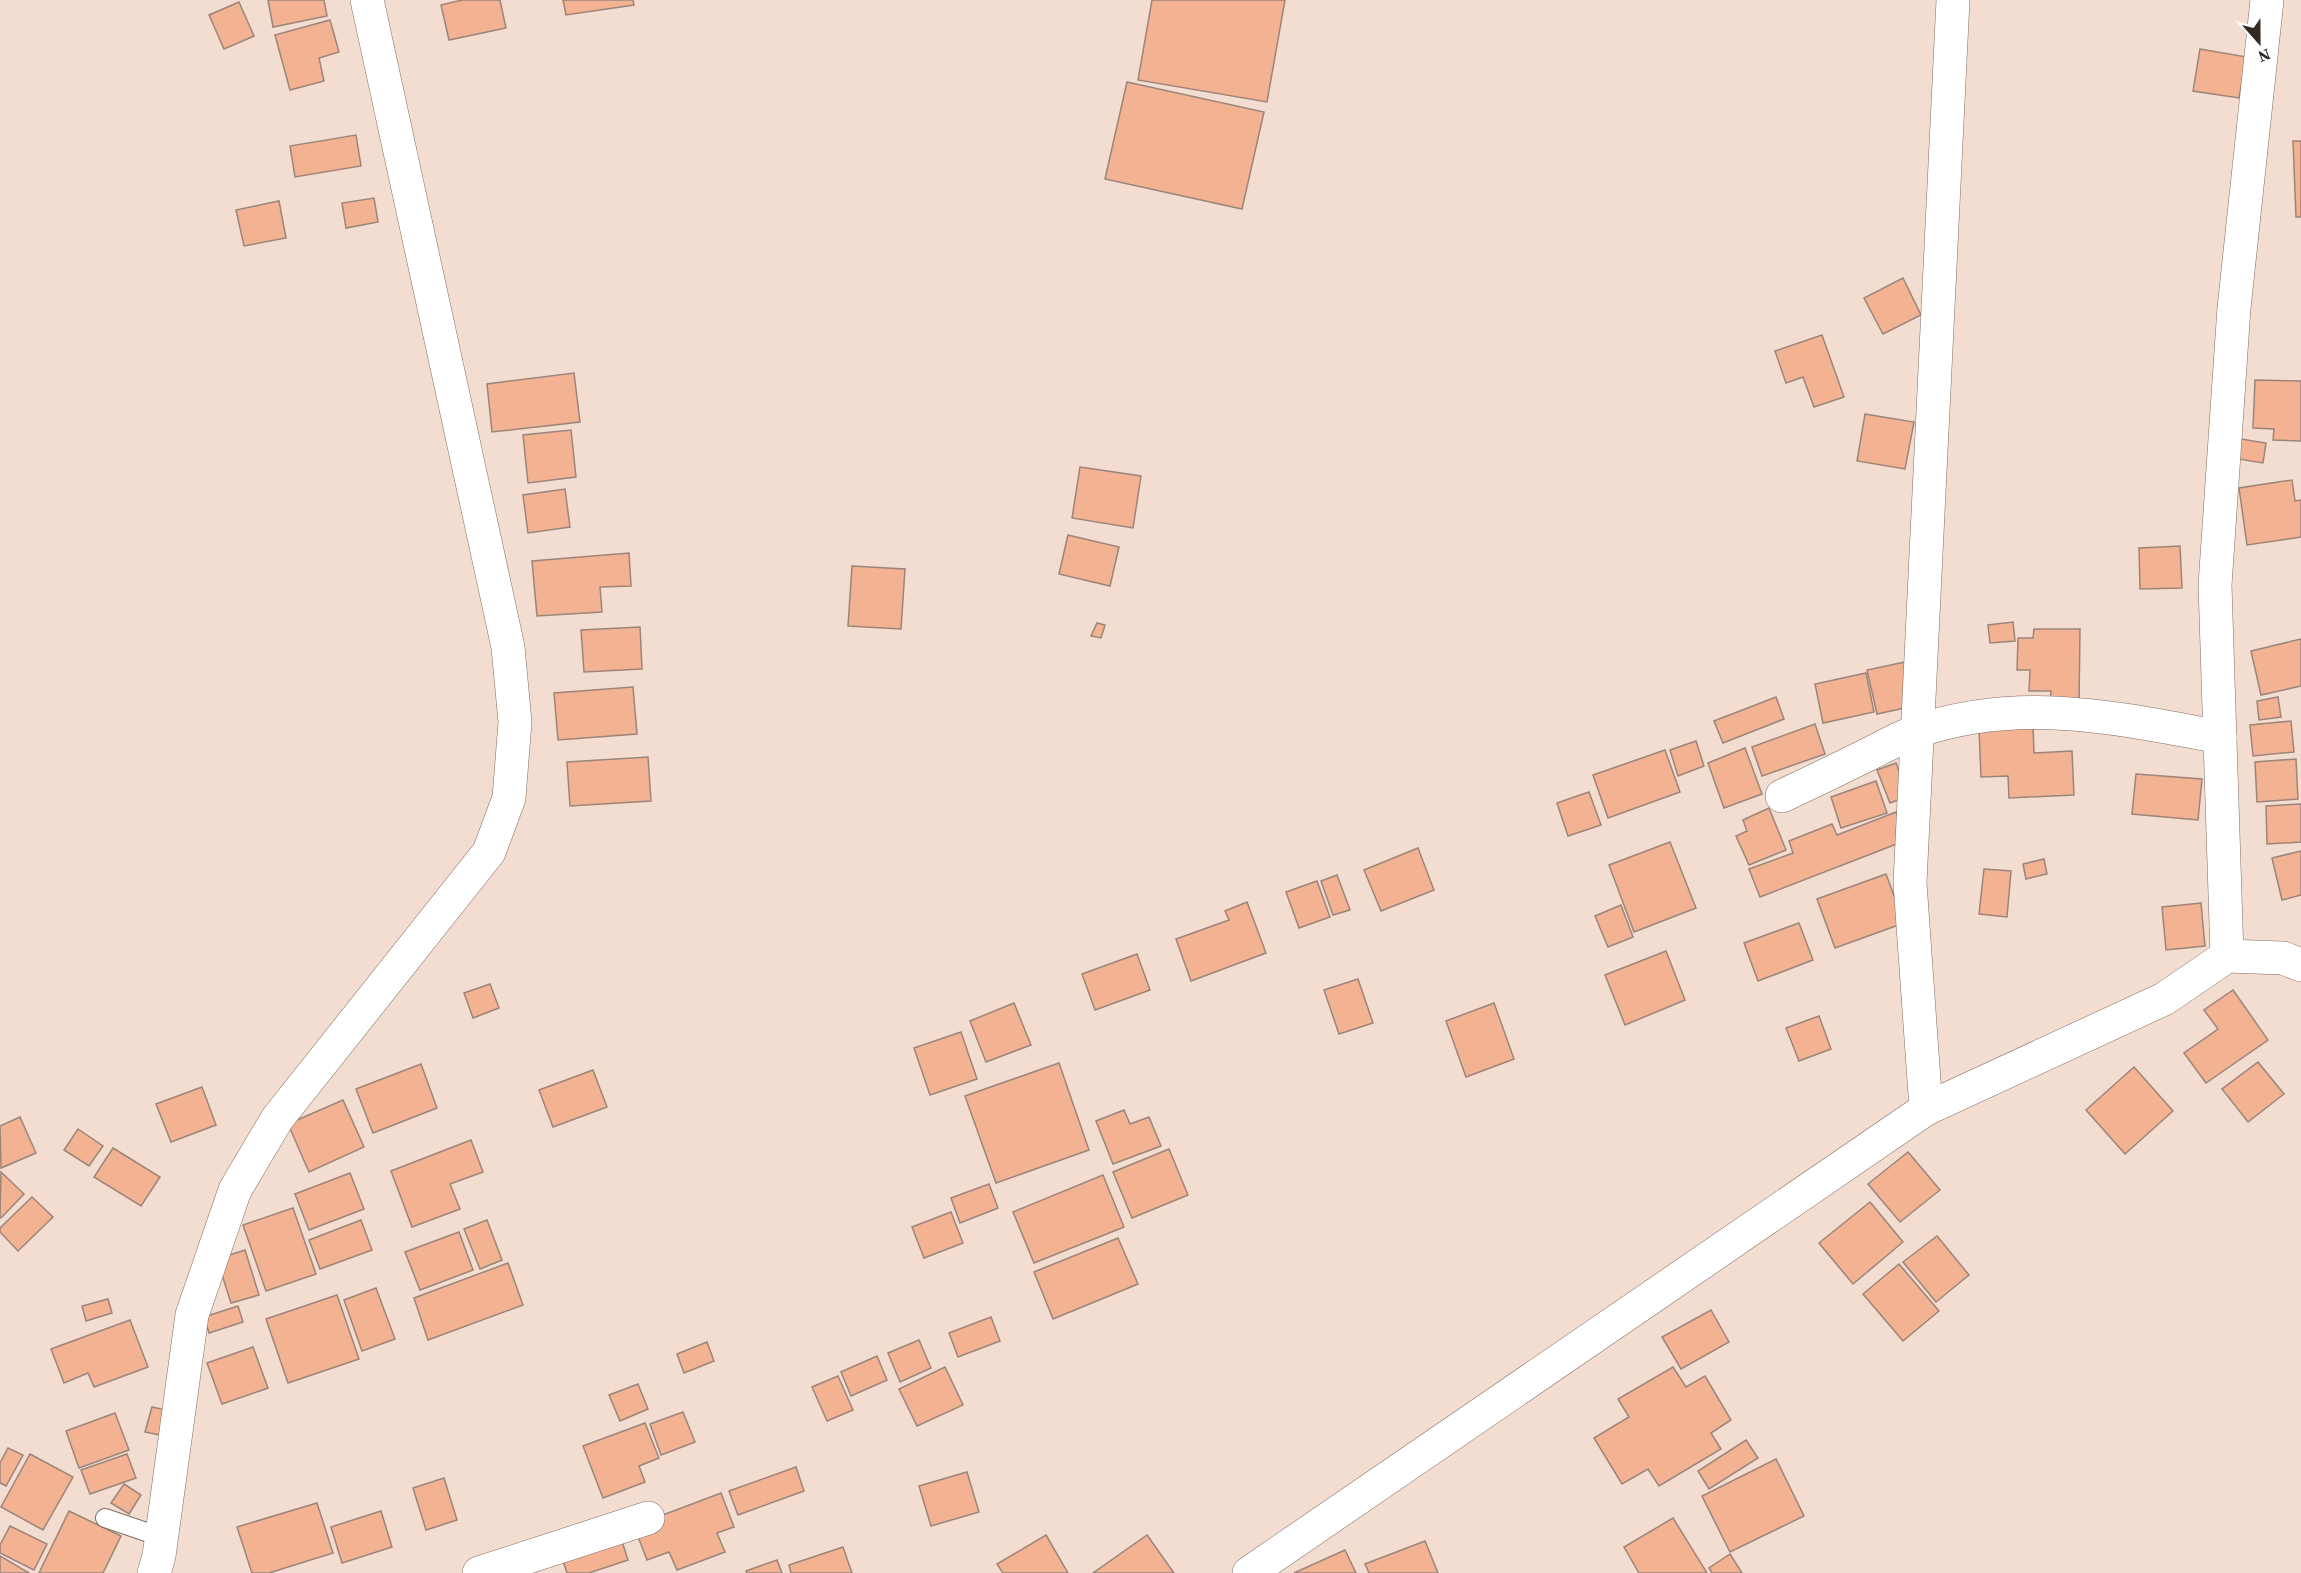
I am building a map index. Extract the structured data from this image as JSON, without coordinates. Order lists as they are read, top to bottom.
{
  "north": "bottom"
}
